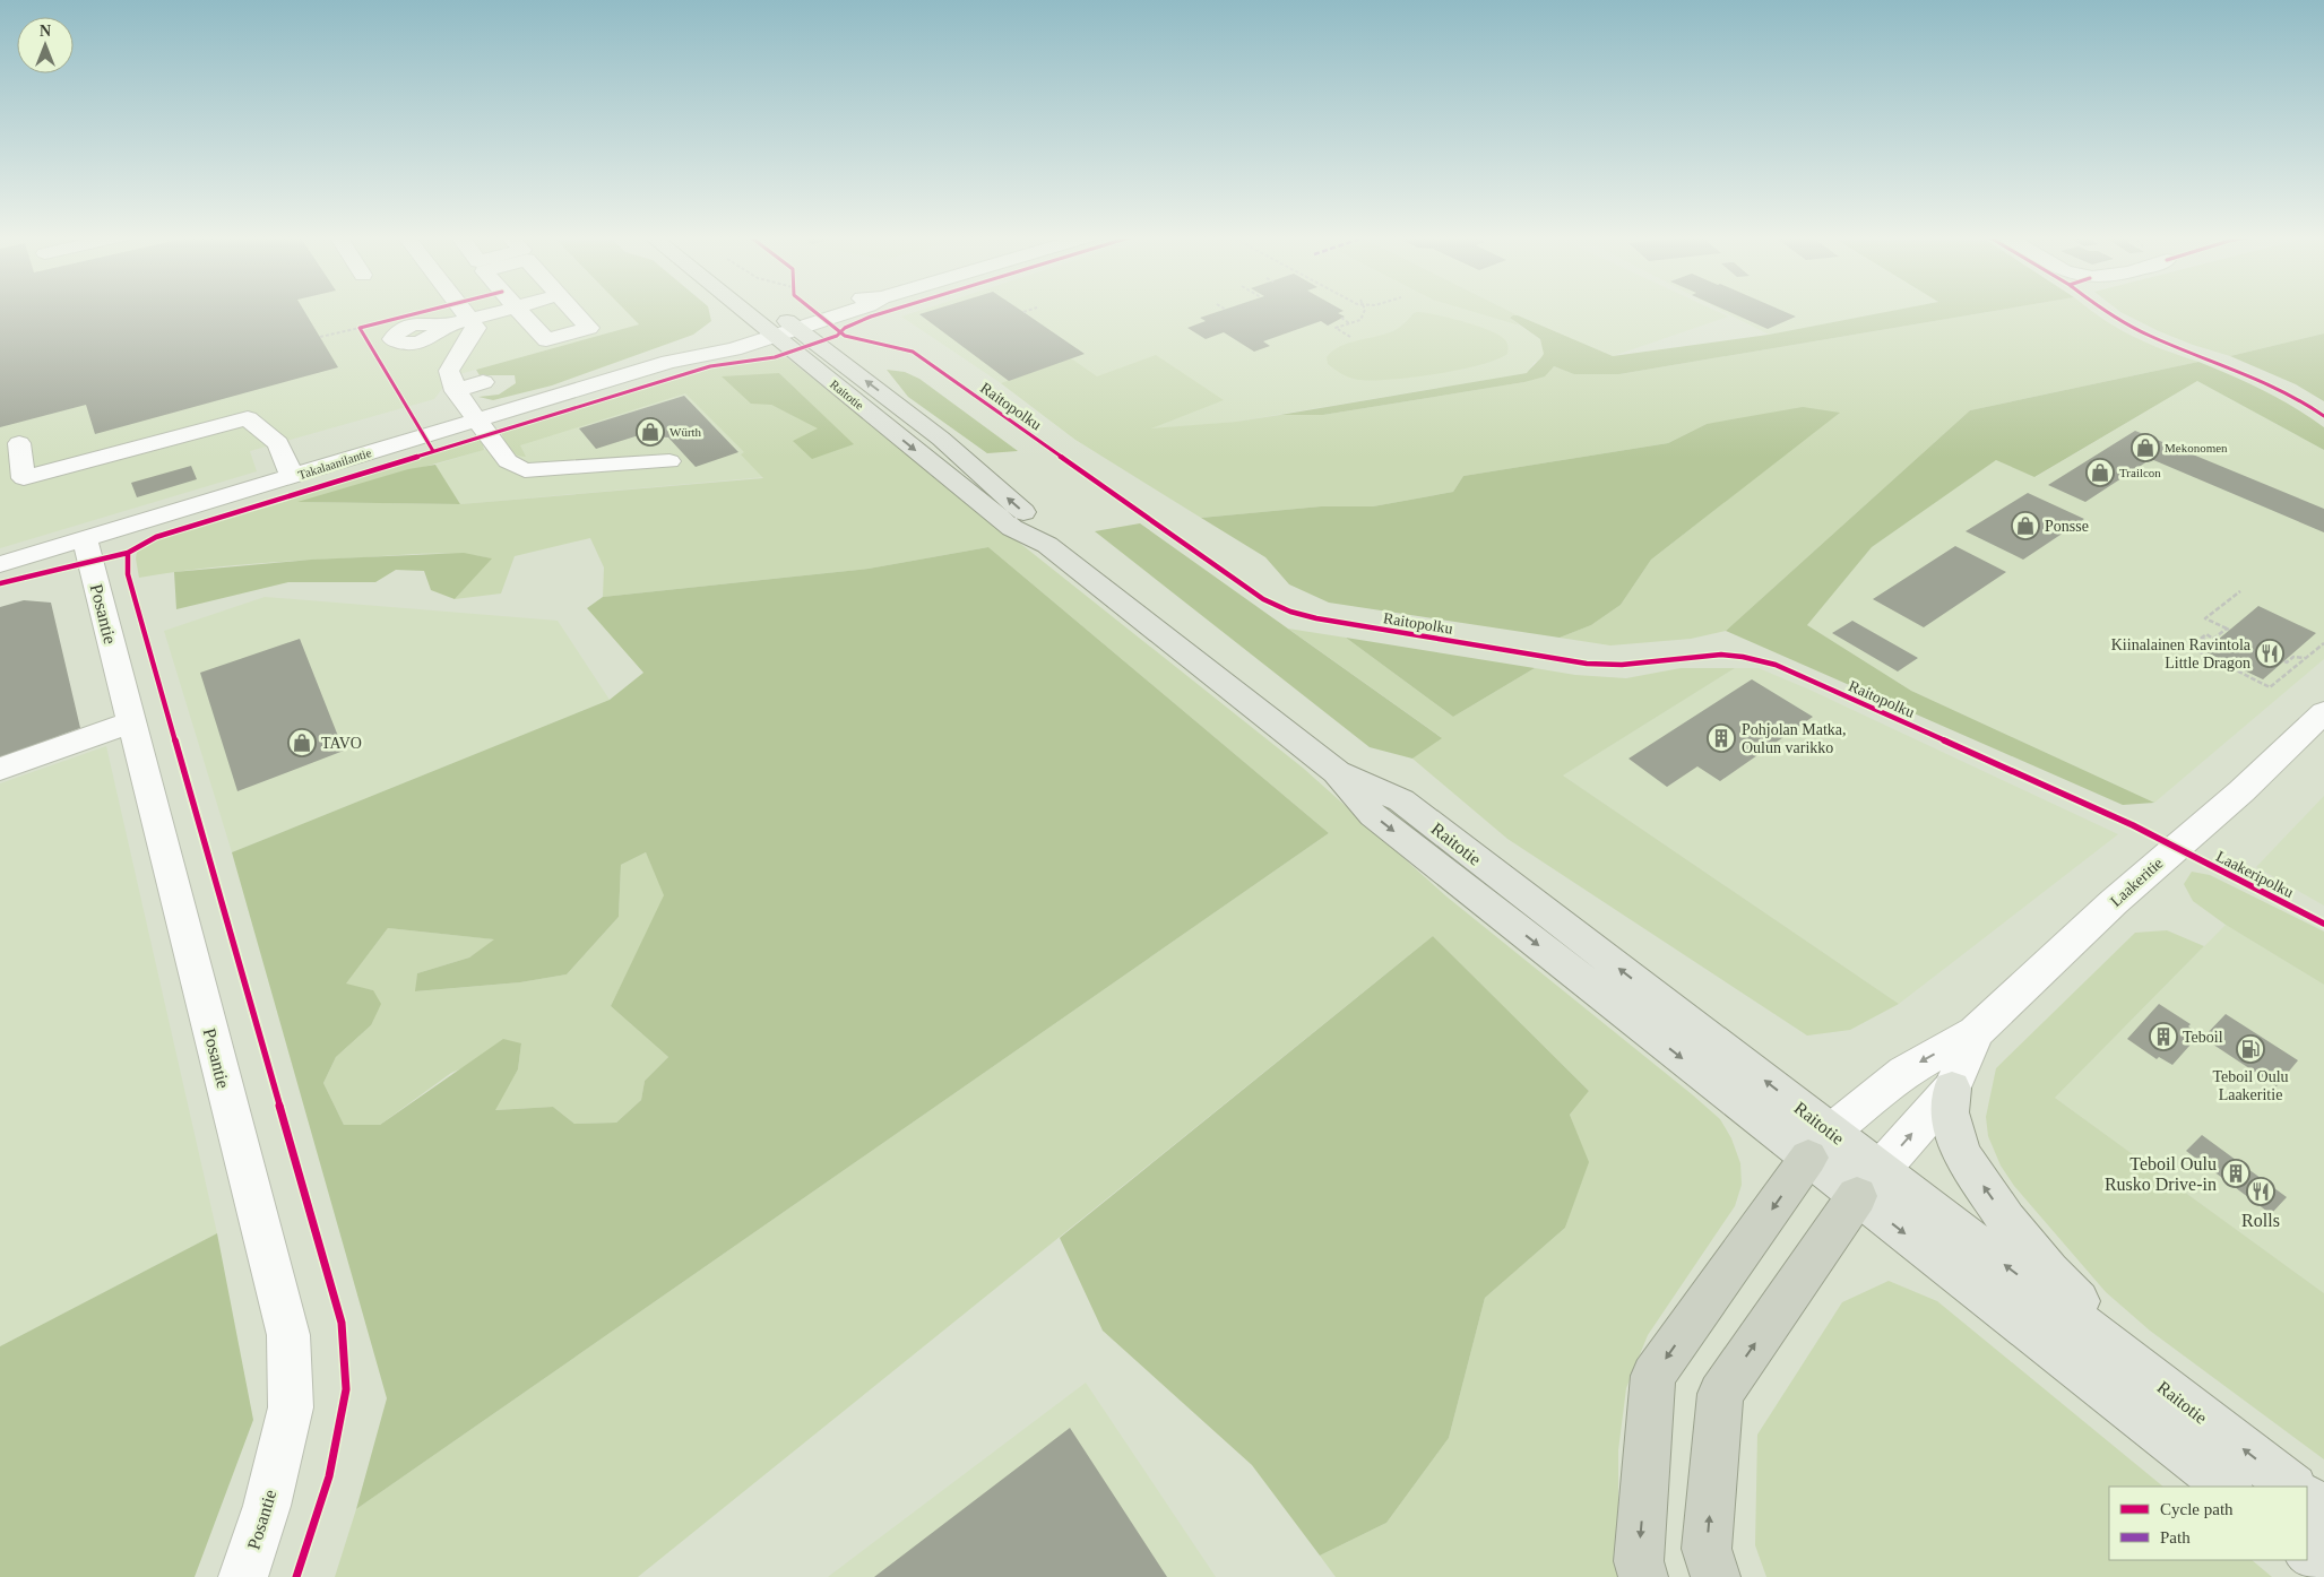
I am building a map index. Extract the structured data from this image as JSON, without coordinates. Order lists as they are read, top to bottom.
{
  "streets": {
    "main road": ["Raitotie"],
    "street": ["Takalaanilantie", "Posantie", "Laakeritie"],
    "cycle path": ["Raitopolku"]
  },
  "crossings": [
    ["Raitotie", "Takalaanilantie"],
    ["Raitotie", "Laakeritie"],
    ["Takalaanilantie", "Posantie"]
  ],
  "places": {
    "shop": [
      "Würth",
      "Mekonomen",
      "Trailcon",
      "Ponsse",
      "TAVO"
    ],
    "restaurant": ["Kiinalainen Ravintola Little Dragon", "Rolls"],
    "building": ["Pohjolan Matka, Oulun varikko", "Teboil", "Teboil Oulu Rusko Drive-in"],
    "fuel station": ["Teboil Oulu Laakeritie"]
  },
  "legend": ["Cycle path", "Path"],
  "north": "top"
}
